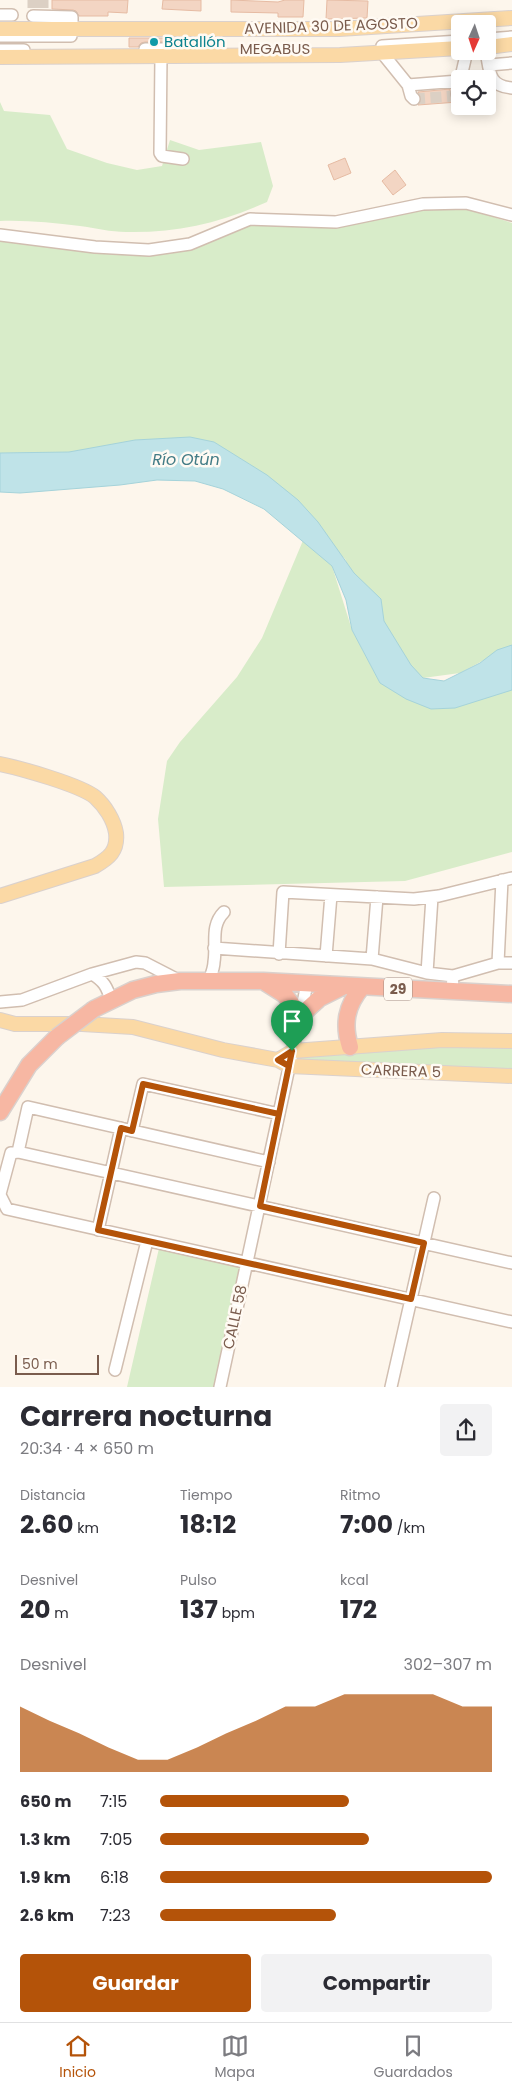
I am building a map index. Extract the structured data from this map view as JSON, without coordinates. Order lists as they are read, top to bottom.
{
  "streets": {
    "highway": ["29"],
    "main road": ["AVENIDA 30 DE AGOSTO", "CARRERA 5"],
    "street": ["MEGABUS", "CALLE 58"]
  },
  "crossings": [
    ["CARRERA 5", "CALLE 58"]
  ],
  "water": ["Río Otún"],
  "places": ["Batallón"],
  "scale_bar": "50 m",
  "north": "bottom",
  "page": {
    "scale": "50 m",
    "heading": ["Carrera nocturna", "20:34 · 4 × 650 m"],
    "stats": [
      ["Distancia", "2.60 km"],
      ["Tiempo", "18:12"],
      ["Ritmo", "7:00 /km"],
      ["Desnivel", "20 m"],
      ["Pulso", "137 bpm"],
      ["kcal", "172"]
    ],
    "chart": ["Desnivel", "302–307 m"],
    "list": [
      {
        "name": "650 m",
        "note": "7:15"
      },
      {
        "name": "1.3 km",
        "note": "7:05"
      },
      {
        "name": "1.9 km",
        "note": "6:18"
      },
      {
        "name": "2.6 km",
        "note": "7:23"
      }
    ],
    "buttons": ["Guardar", "Compartir"],
    "tabs": ["Inicio", "Mapa", "Guardados"]
  }
}
